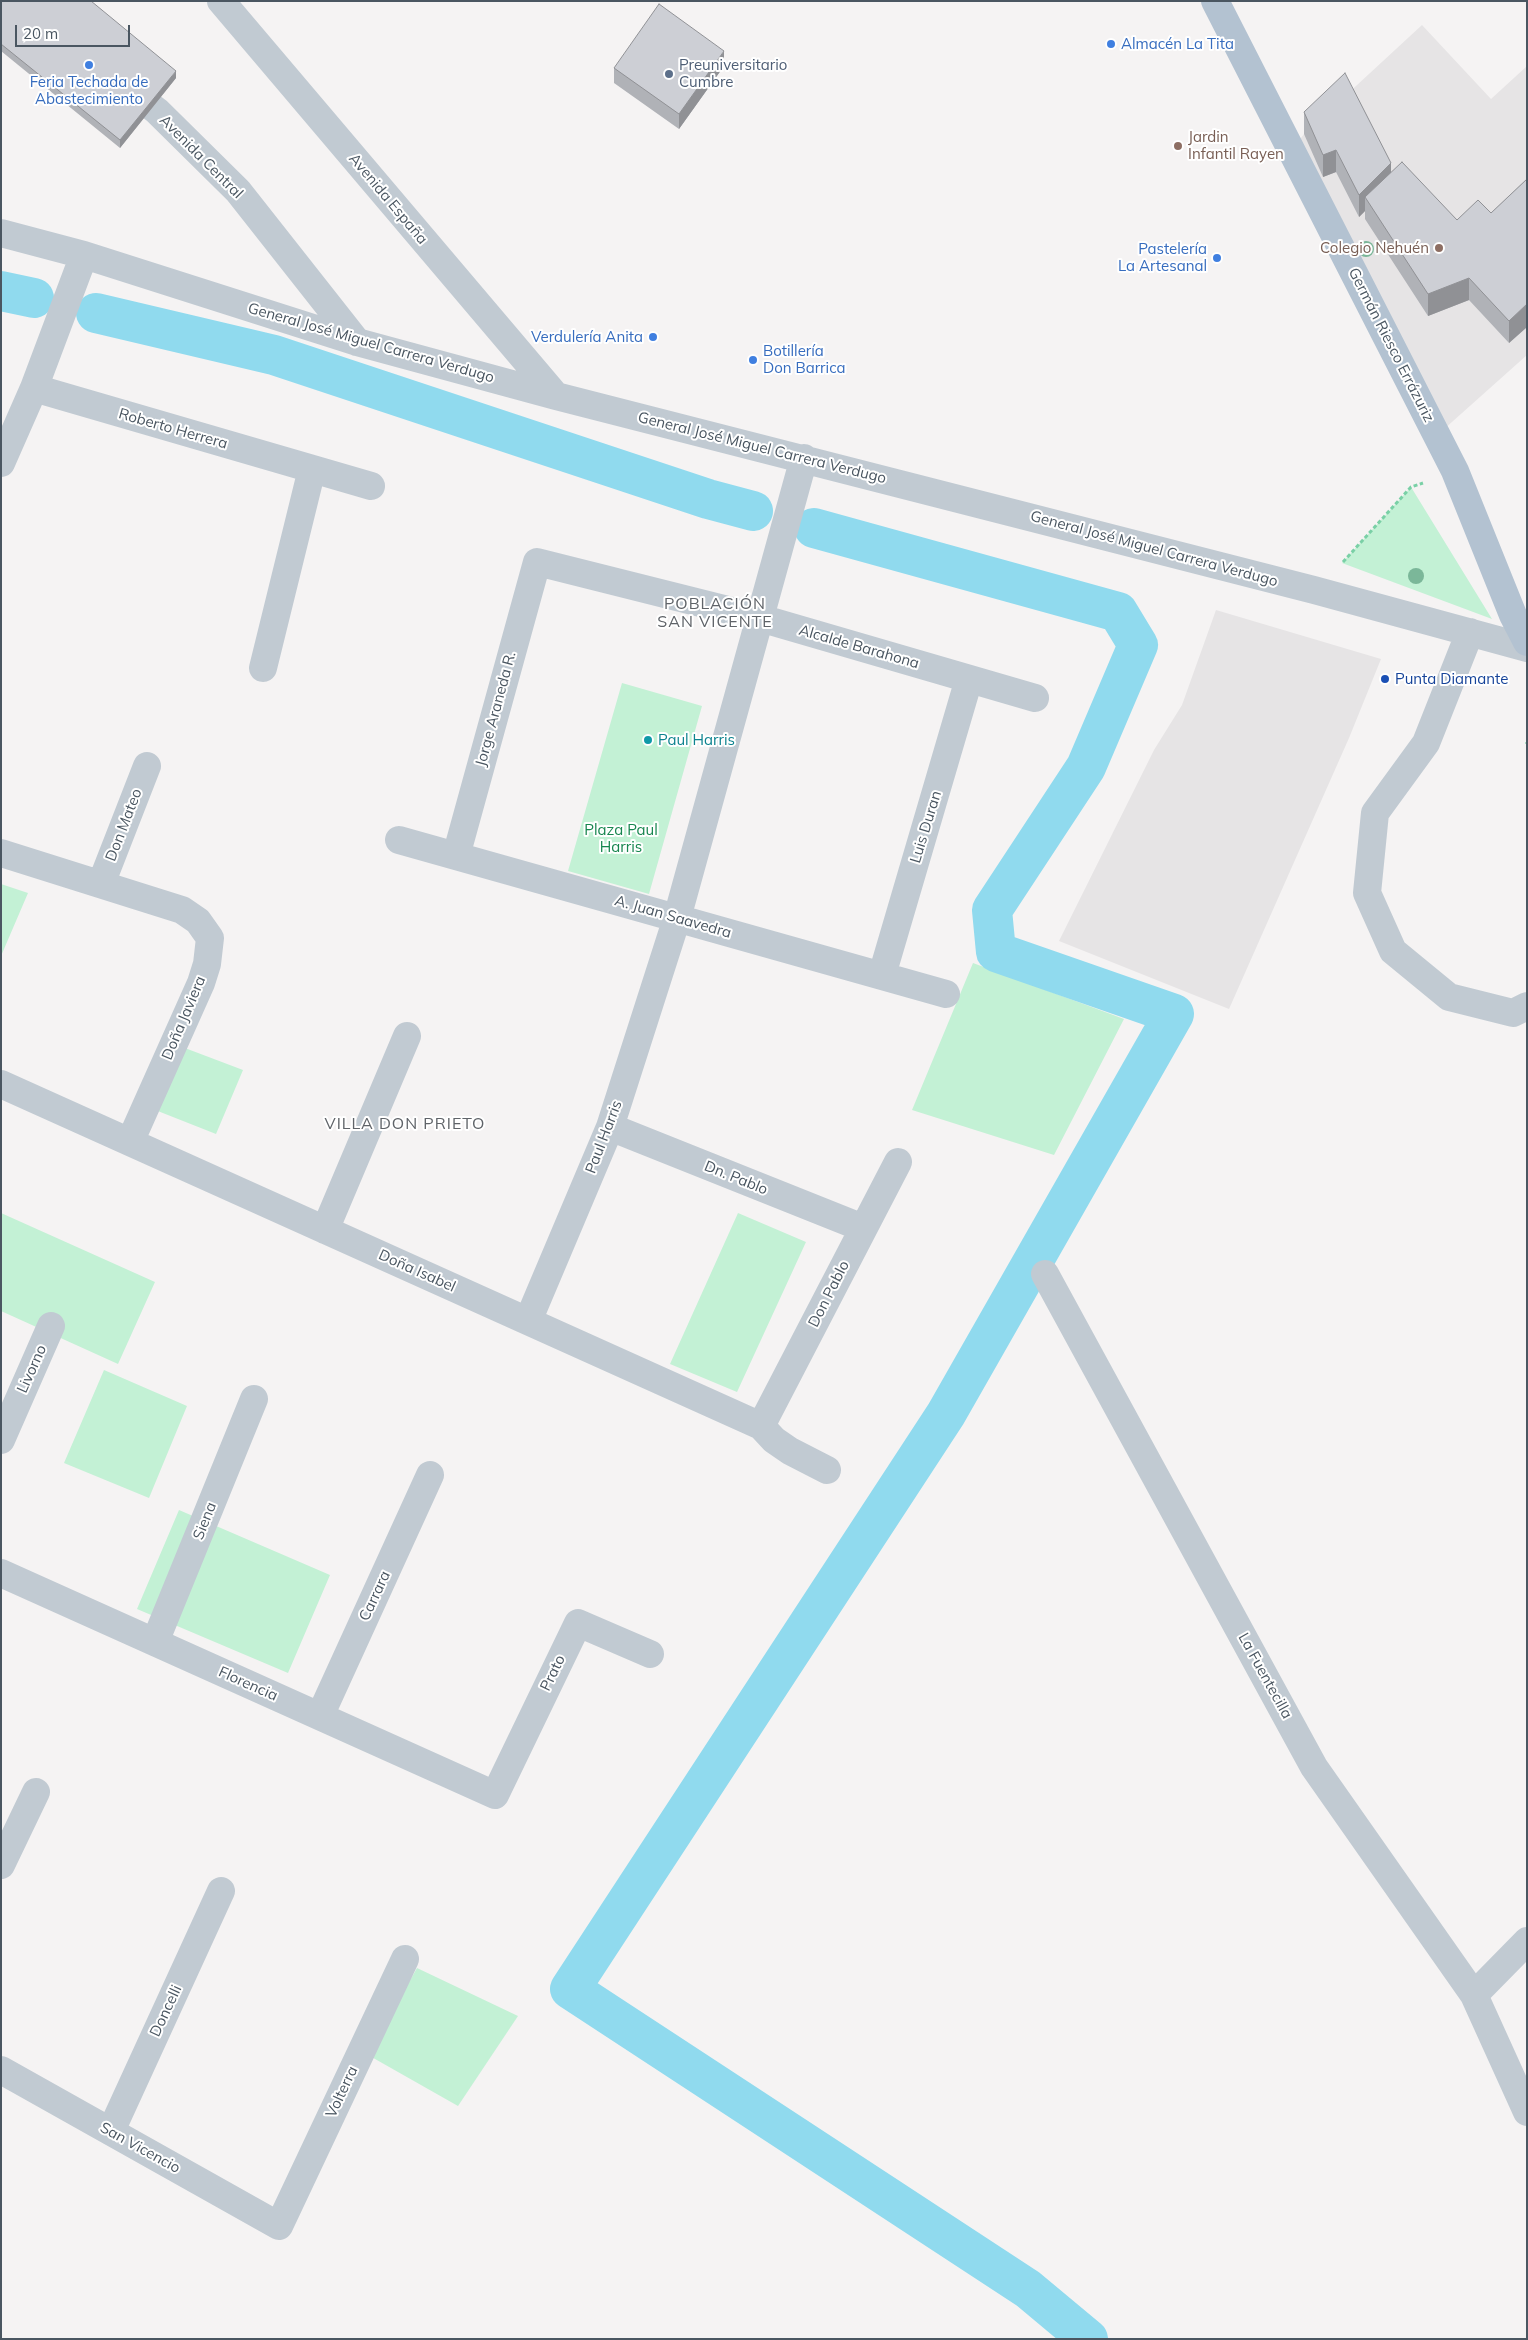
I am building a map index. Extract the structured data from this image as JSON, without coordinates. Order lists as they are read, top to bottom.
{
  "streets": {
    "main road": ["Germán Riesco Errázuriz"],
    "street": [
      "Avenida Central",
      "Avenida España",
      "General José Miguel Carrera Verdugo",
      "Roberto Herrera",
      "Alcalde Barahona",
      "Jorge Araneda R.",
      "Don Mateo",
      "Luis Duran",
      "A. Juan Saavedra",
      "Doña Javiera",
      "Paul Harris",
      "Dn. Pablo",
      "Doña Isabel",
      "Don Pablo",
      "Livorno",
      "Siena",
      "Carrara",
      "Prato",
      "La Fuentecilla",
      "Florencia",
      "Doncelli",
      "Volterra",
      "San Vicencio"
    ]
  },
  "crossings": [
    ["Avenida Central", "General José Miguel Carrera Verdugo"],
    ["Avenida España", "General José Miguel Carrera Verdugo"],
    ["General José Miguel Carrera Verdugo", "Paul Harris"],
    ["Alcalde Barahona", "Jorge Araneda R."],
    ["Alcalde Barahona", "Luis Duran"],
    ["Alcalde Barahona", "Paul Harris"],
    ["Jorge Araneda R.", "A. Juan Saavedra"],
    ["Don Mateo", "Doña Javiera"],
    ["Luis Duran", "A. Juan Saavedra"],
    ["A. Juan Saavedra", "Paul Harris"],
    ["Doña Javiera", "Doña Isabel"],
    ["Paul Harris", "Dn. Pablo"],
    ["Paul Harris", "Doña Isabel"],
    ["Dn. Pablo", "Don Pablo"],
    ["Doña Isabel", "Don Pablo"],
    ["Siena", "Florencia"],
    ["Carrara", "Florencia"],
    ["Prato", "Florencia"],
    ["Doncelli", "San Vicencio"],
    ["Volterra", "San Vicencio"]
  ],
  "districts": ["POBLACIÓN SAN VICENTE", "VILLA DON PRIETO"],
  "parks": ["Plaza Paul Harris"],
  "places": [
    "Almacén La Tita",
    "Feria Techada de Abastecimiento",
    "Preuniversitario Cumbre",
    "Jardin Infantil Rayen",
    "Colegio Nehuén",
    "Pastelería La Artesanal",
    "Verdulería Anita",
    "Botillería Don Barrica",
    "Punta Diamante",
    "Paul Harris"
  ],
  "scale_bar": "20 m"
}
